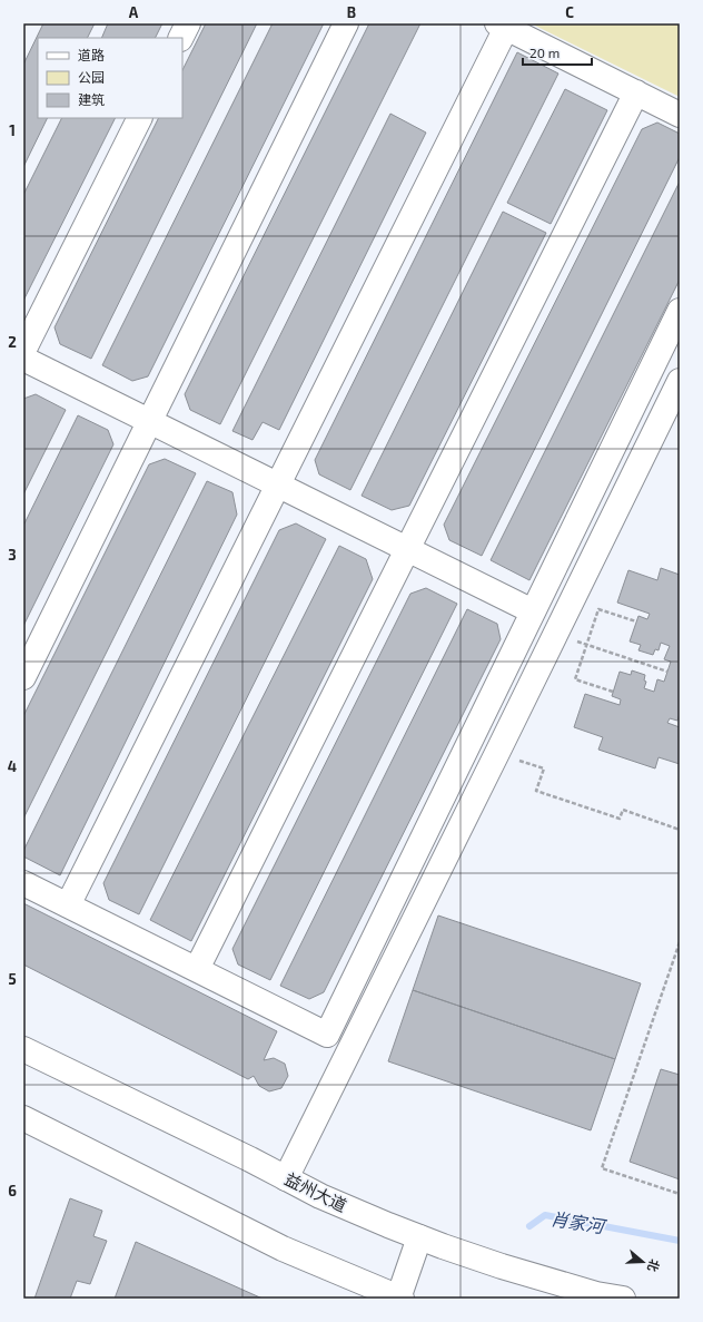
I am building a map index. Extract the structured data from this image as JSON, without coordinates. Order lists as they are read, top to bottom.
{
  "streets": {
    "main road": ["益州大道"]
  },
  "water": ["肖家河"],
  "legend": ["道路", "公园", "建筑"],
  "scale_bar": "20 m",
  "north": "right",
  "grid": {
    "columns": ["A", "B", "C"],
    "rows": [
      "1",
      "2",
      "3",
      "4",
      "5",
      "6"
    ]
  }
}
